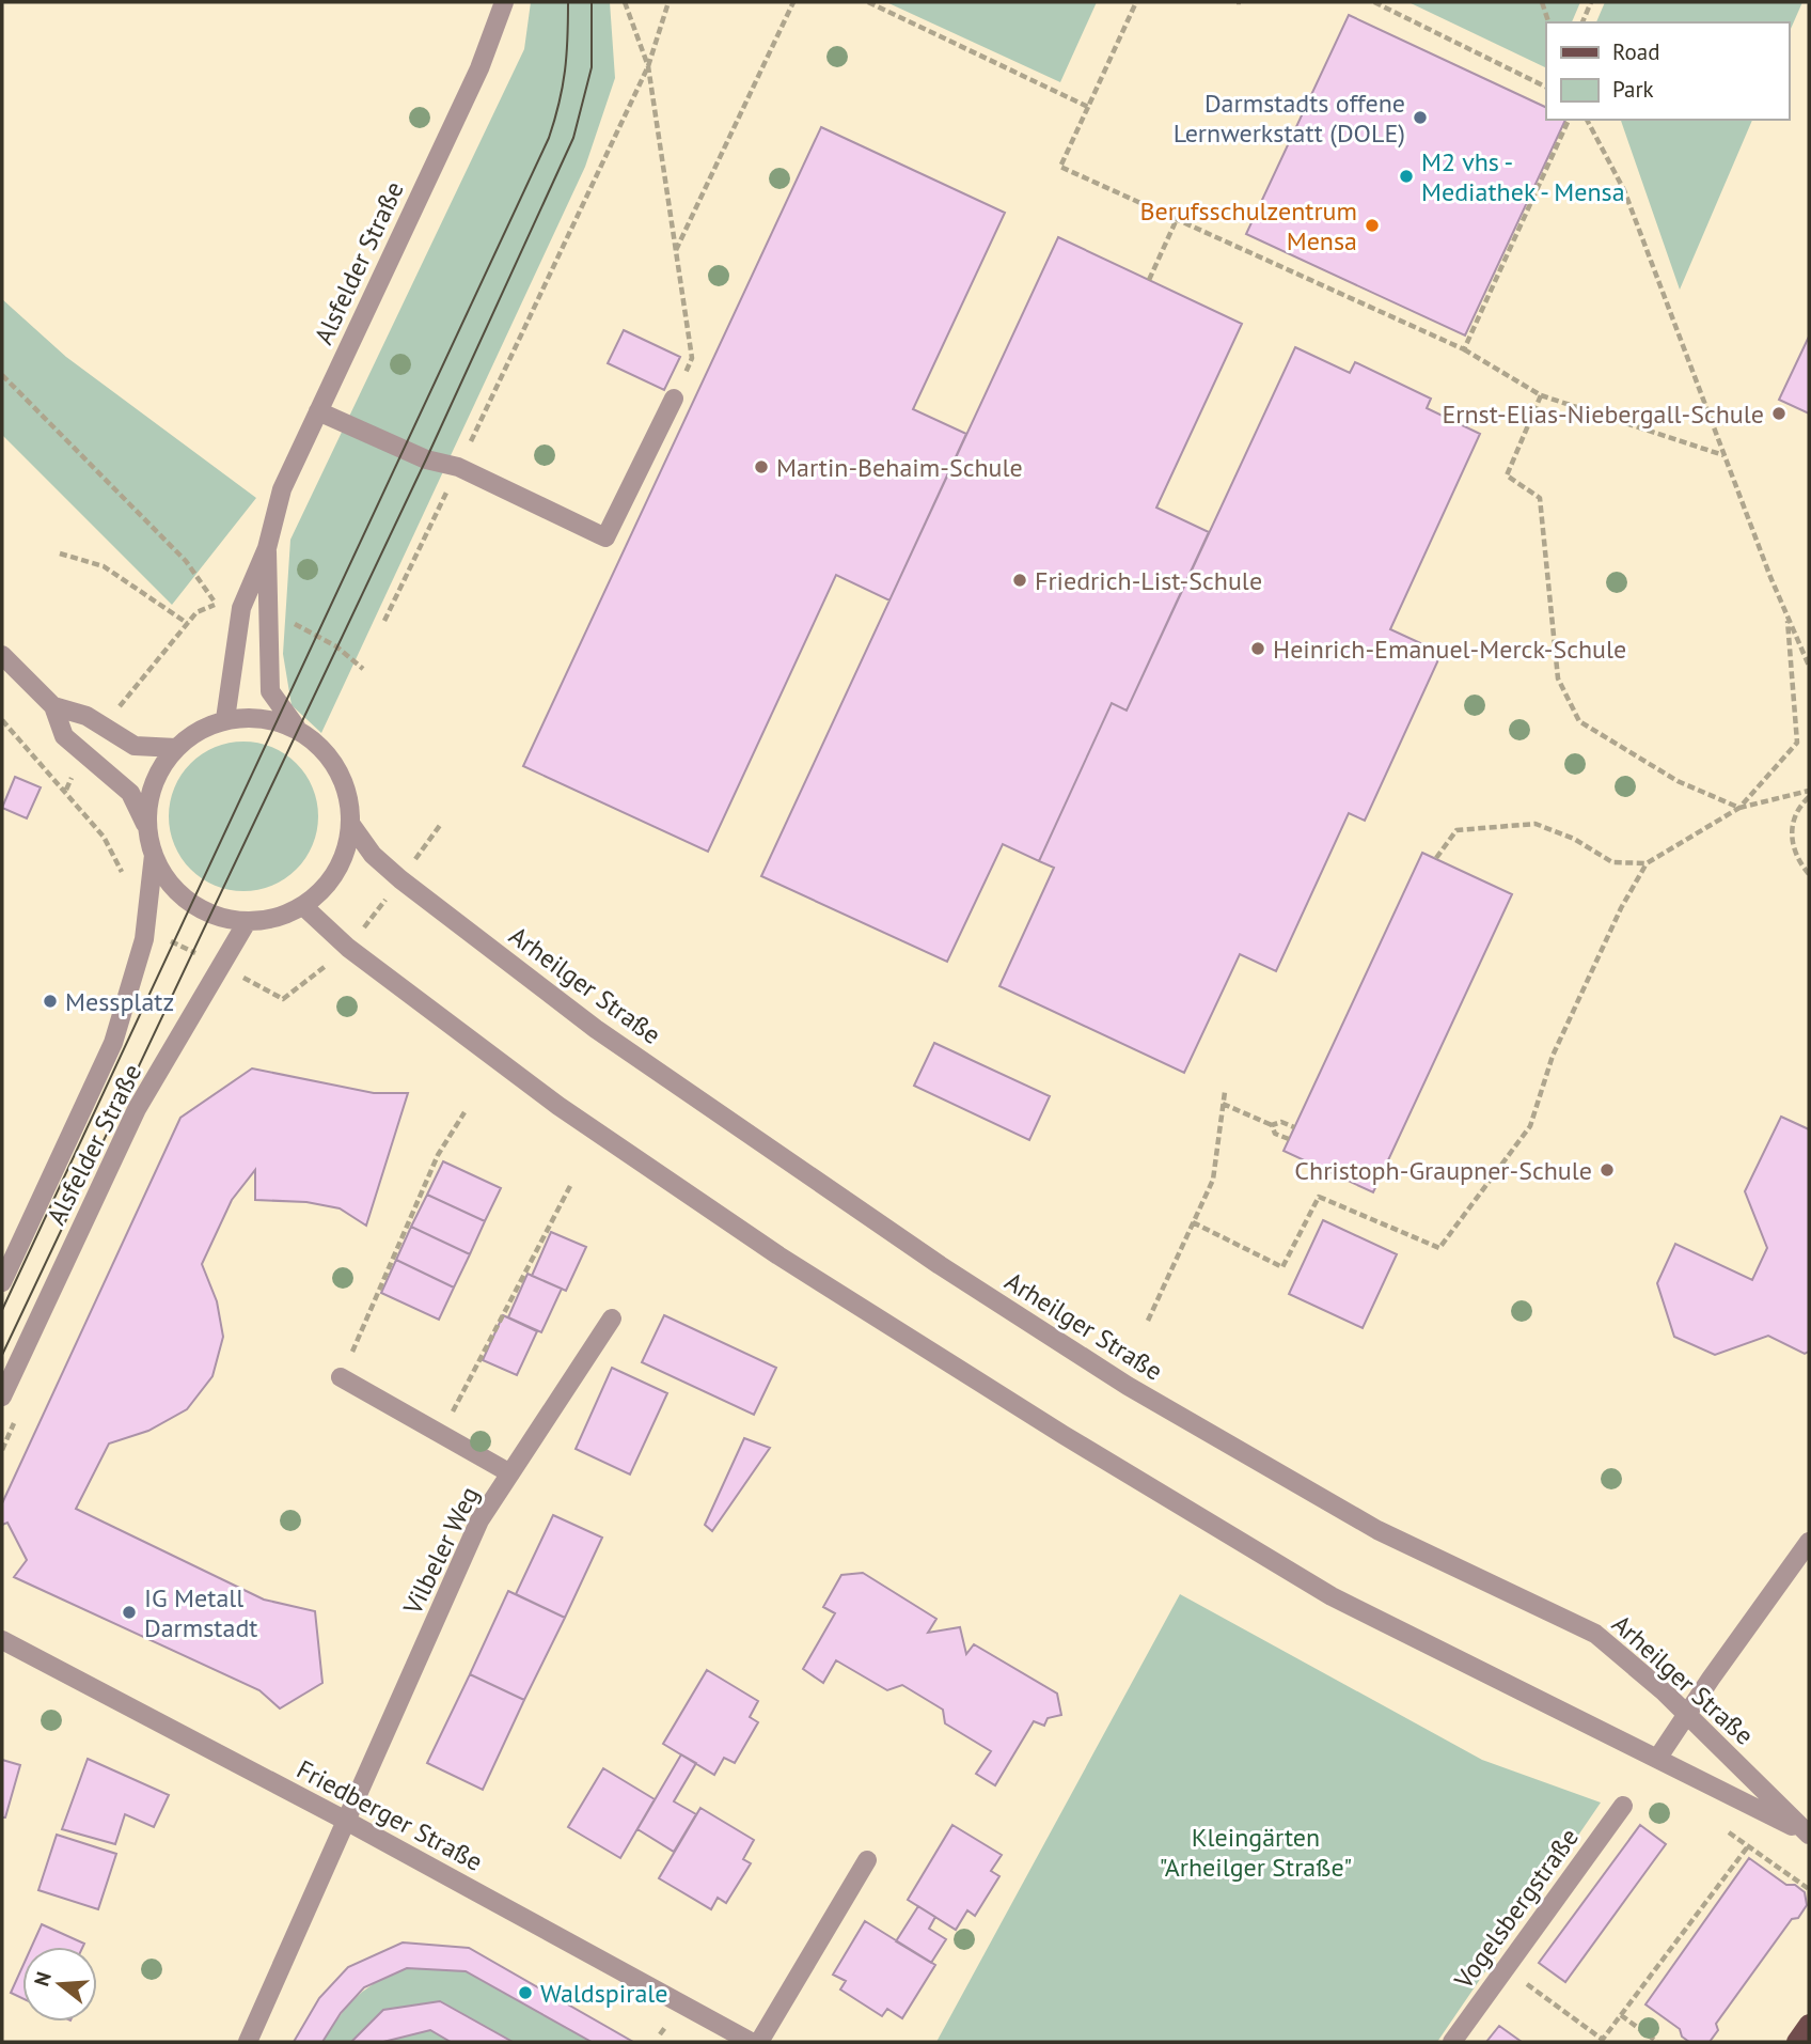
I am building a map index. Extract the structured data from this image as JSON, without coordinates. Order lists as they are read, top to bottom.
{
  "streets": {
    "street": [
      "Alsfelder Straße",
      "Arheilger Straße",
      "Vilbeler Weg",
      "Friedberger Straße",
      "Vogelsbergstraße"
    ]
  },
  "crossings": [
    ["Alsfelder Straße", "Arheilger Straße"],
    ["Vilbeler Weg", "Friedberger Straße"]
  ],
  "parks": ["Kleingärten \"Arheilger Straße\""],
  "places": [
    "Darmstadts offene Lernwerkstatt (DOLE)",
    "M2 vhs - Mediathek - Mensa",
    "Berufsschulzentrum Mensa",
    "Ernst-Elias-Niebergall-Schule",
    "Martin-Behaim-Schule",
    "Friedrich-List-Schule",
    "Heinrich-Emanuel-Merck-Schule",
    "Messplatz",
    "Christoph-Graupner-Schule",
    "IG Metall Darmstadt",
    "Waldspirale"
  ],
  "legend": ["Road", "Park"],
  "north": "left"
}
